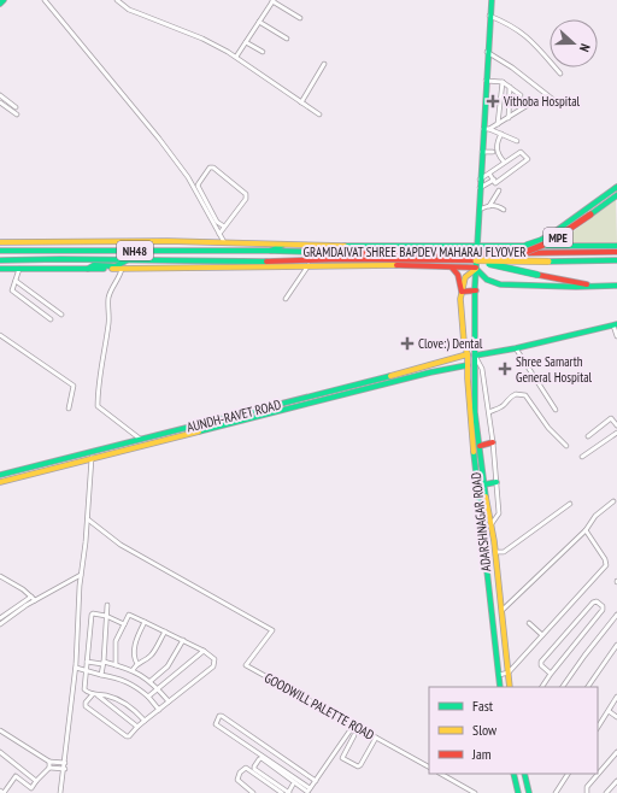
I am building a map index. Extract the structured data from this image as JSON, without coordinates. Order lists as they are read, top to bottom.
{
  "streets": {
    "main road": [
      "MPE",
      "NH48",
      "GRAMDAIVAT SHREE BAPDEV MAHARAJ FLYOVER",
      "AUNDH-RAVET ROAD",
      "ADARSHNAGAR ROAD"
    ],
    "street": ["GOODWILL PALETTE ROAD"]
  },
  "crossings": [
    ["MPE", "GRAMDAIVAT SHREE BAPDEV MAHARAJ FLYOVER"],
    ["NH48", "GRAMDAIVAT SHREE BAPDEV MAHARAJ FLYOVER"],
    ["GRAMDAIVAT SHREE BAPDEV MAHARAJ FLYOVER", "ADARSHNAGAR ROAD"],
    ["AUNDH-RAVET ROAD", "ADARSHNAGAR ROAD"]
  ],
  "places": {
    "health": ["Vithoba Hospital", "Clove:) Dental", "Shree Samarth General Hospital"]
  },
  "legend": ["Fast", "Slow", "Jam"],
  "north": "right"
}
